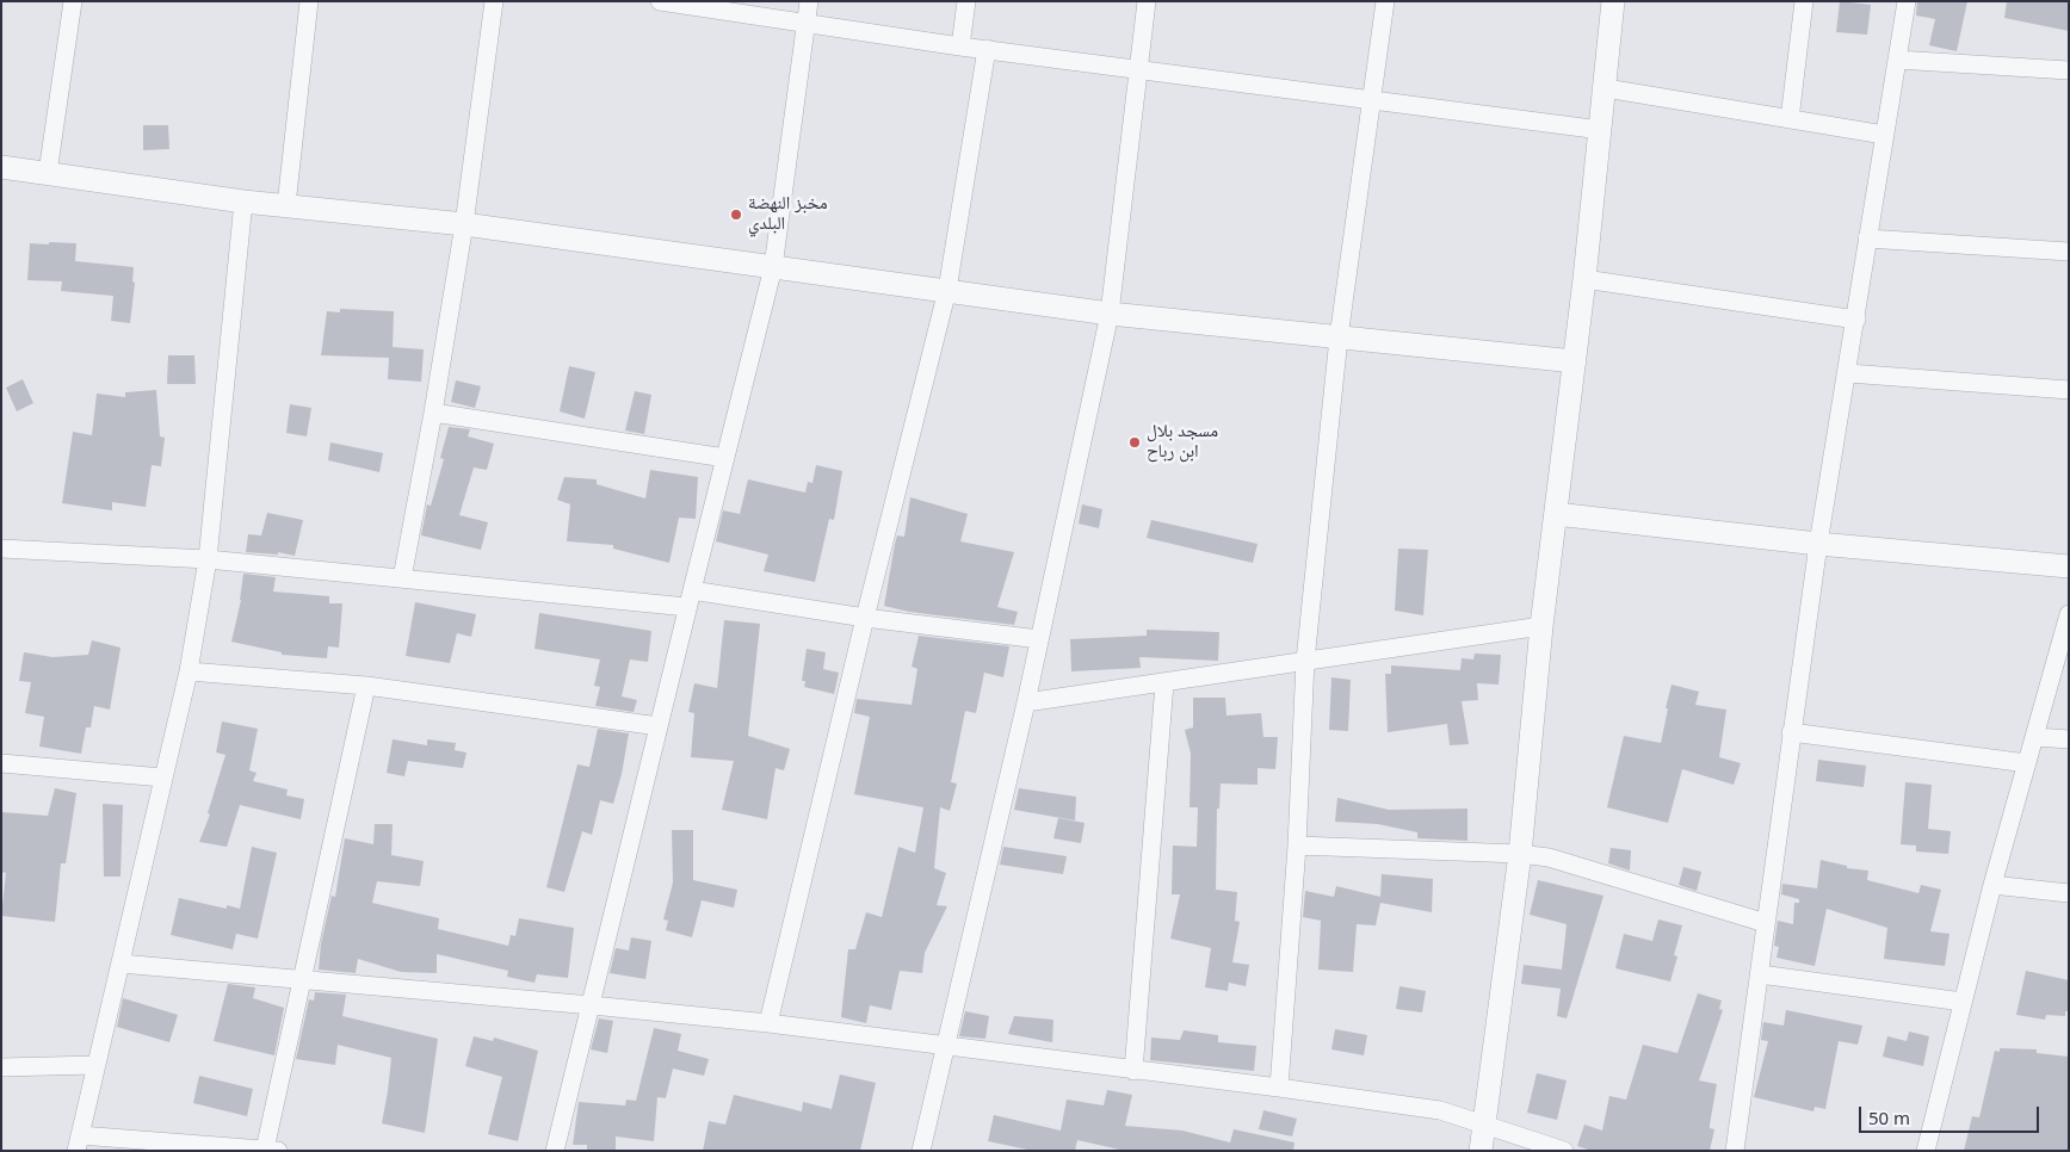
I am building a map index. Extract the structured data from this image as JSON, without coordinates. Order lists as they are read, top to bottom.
{
  "places": ["مخبز النهضة البلدي", "مسجد بلال ابن رباح"],
  "scale_bar": "50 m"
}
